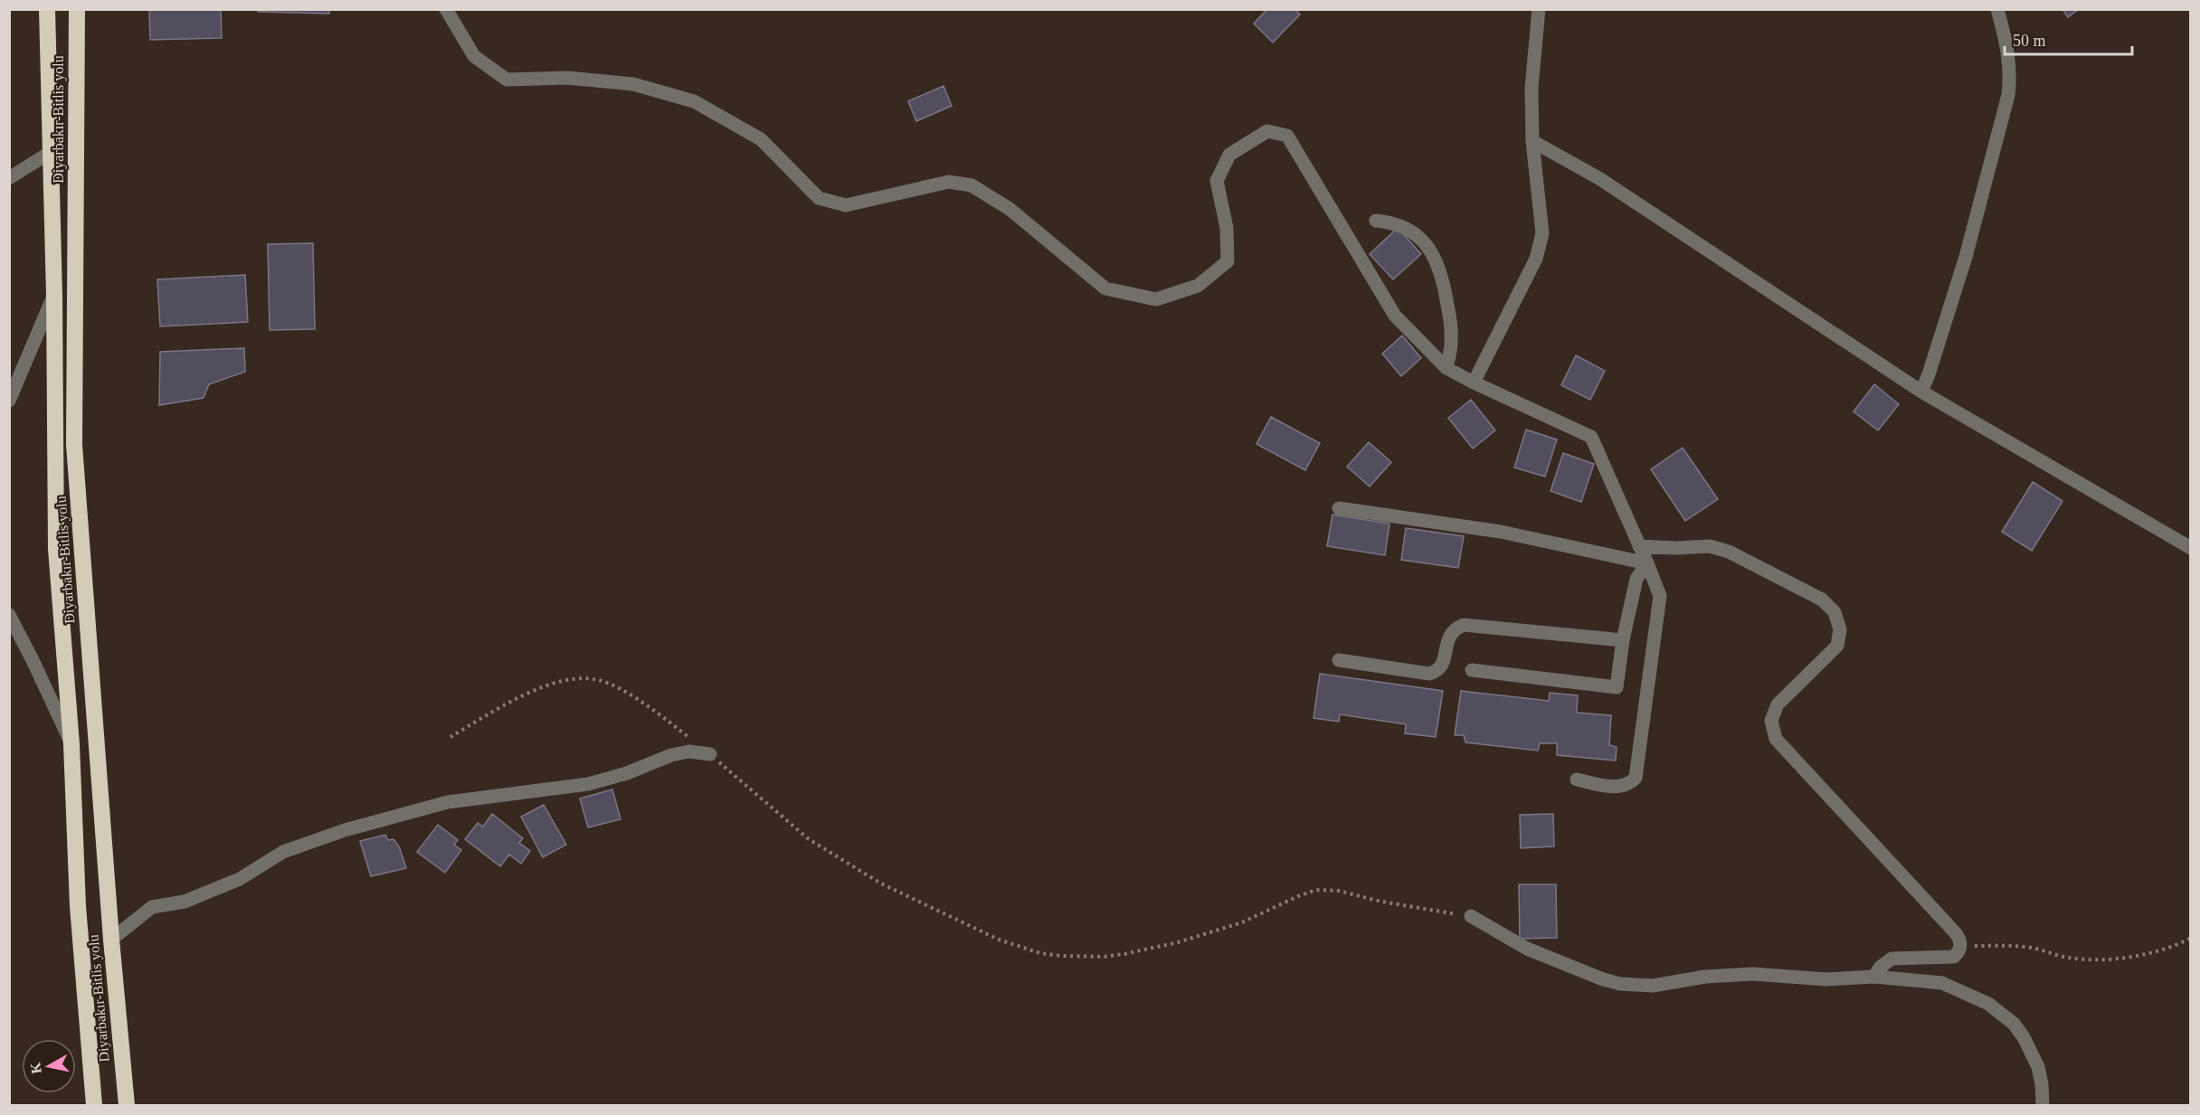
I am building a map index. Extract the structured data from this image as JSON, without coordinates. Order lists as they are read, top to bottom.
{
  "streets": {
    "highway": ["Diyarbakır-Bitlis yolu"]
  },
  "scale_bar": "50 m",
  "north": "left"
}
